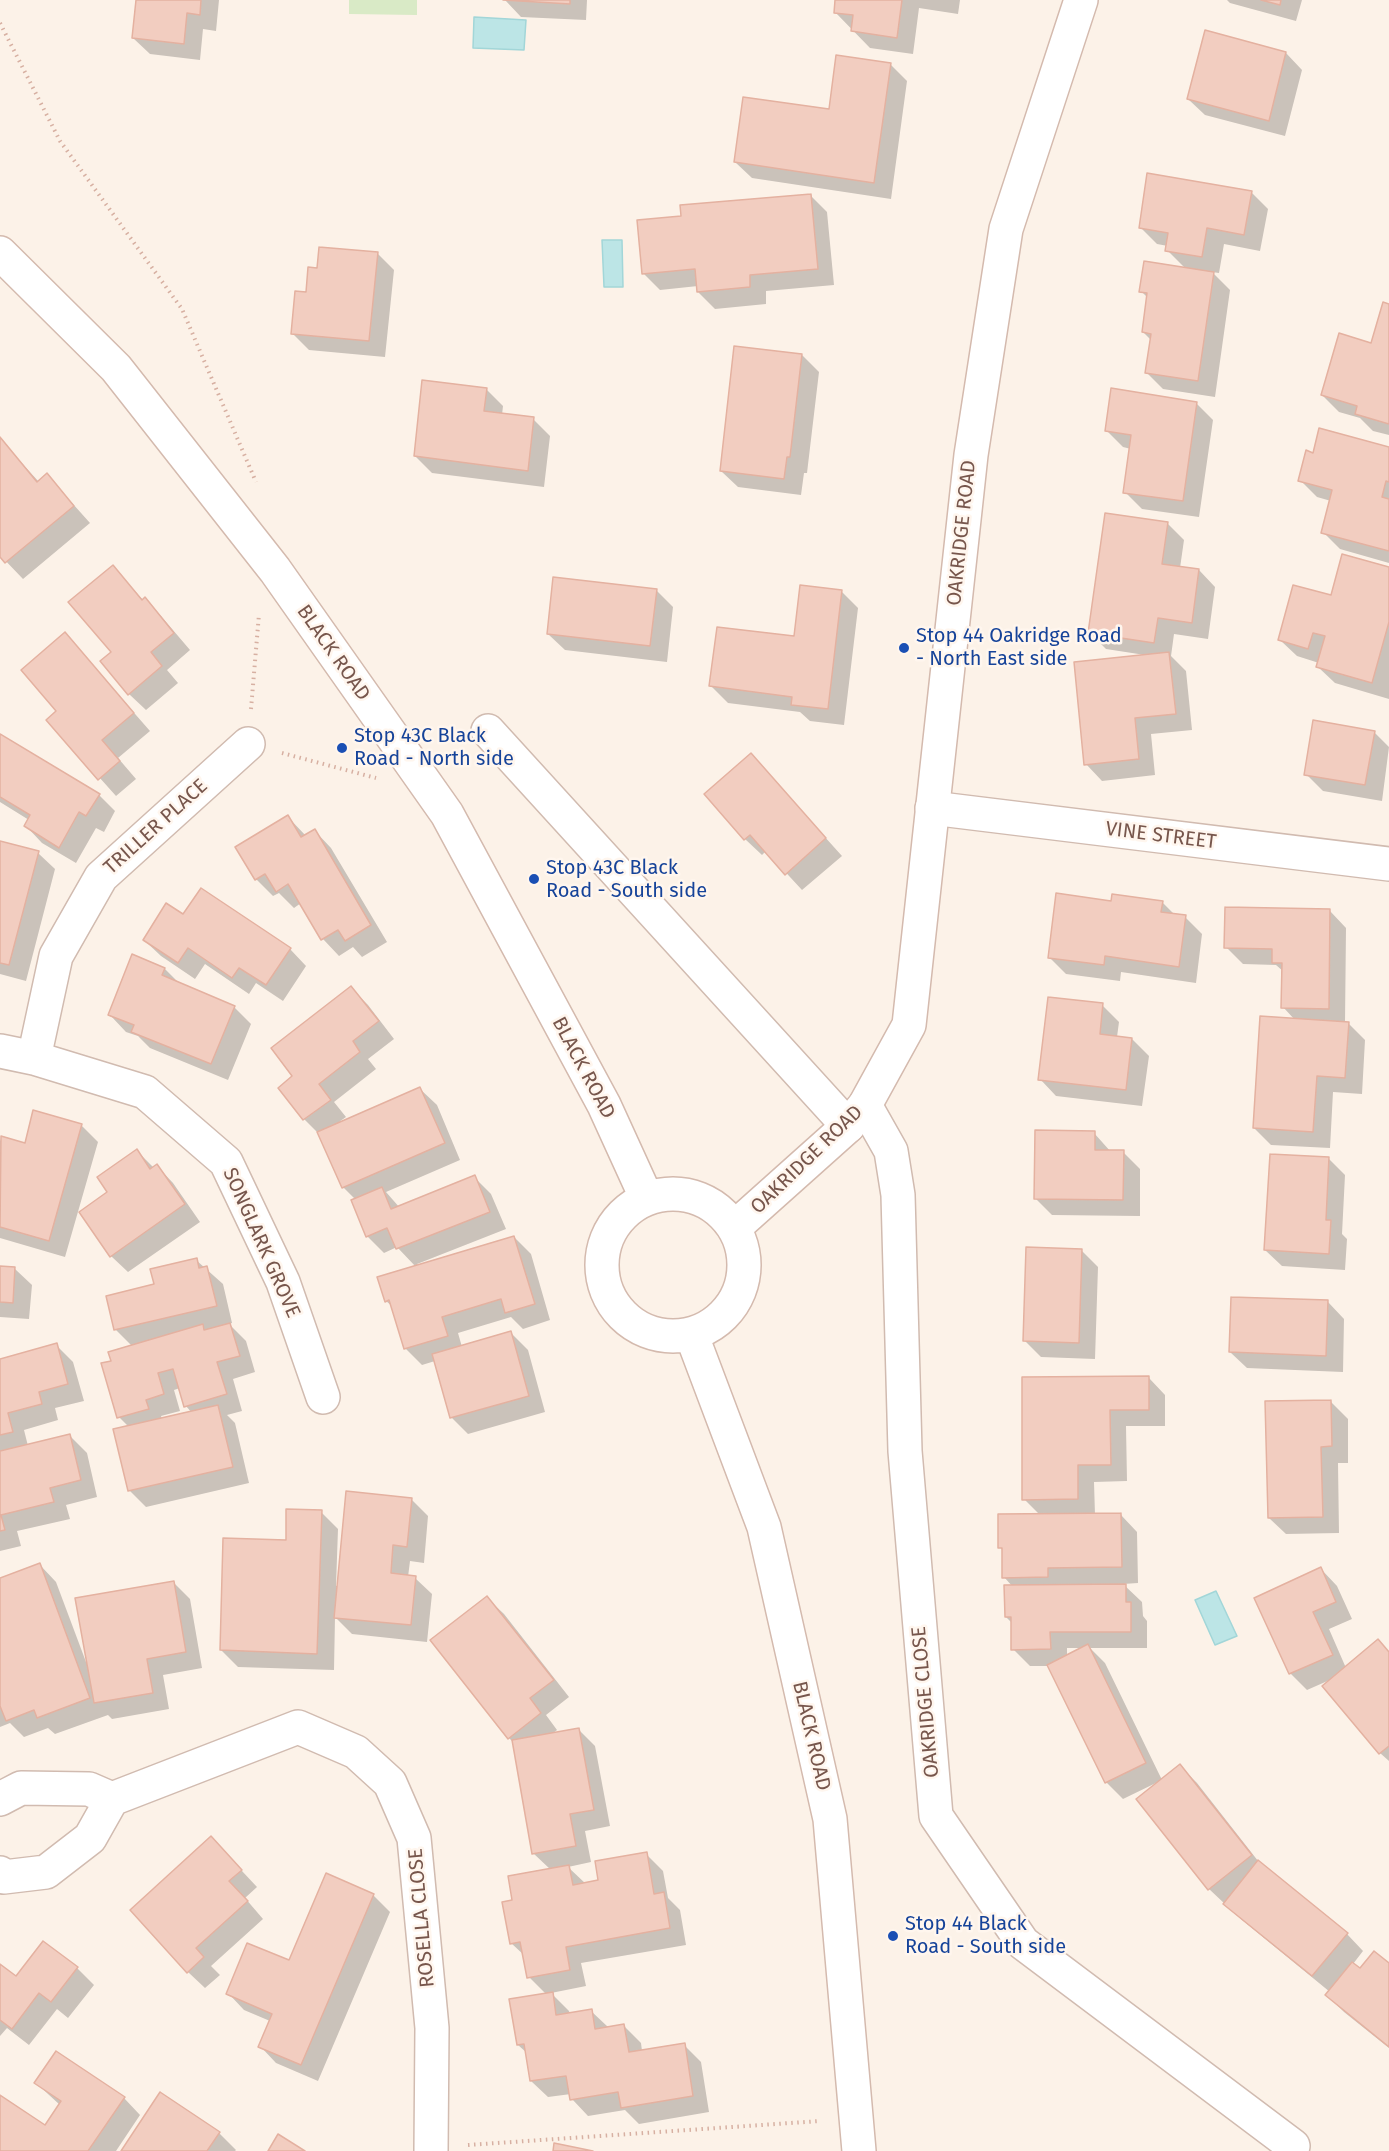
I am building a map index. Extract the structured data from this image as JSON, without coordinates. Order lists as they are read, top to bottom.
{
  "streets": {
    "street": [
      "OAKRIDGE ROAD",
      "BLACK ROAD",
      "TRILLER PLACE",
      "VINE STREET",
      "SONGLARK GROVE",
      "OAKRIDGE CLOSE",
      "ROSELLA CLOSE"
    ]
  },
  "crossings": [
    ["OAKRIDGE ROAD", "BLACK ROAD"],
    ["OAKRIDGE ROAD", "VINE STREET"],
    ["OAKRIDGE ROAD", "OAKRIDGE CLOSE"],
    ["TRILLER PLACE", "SONGLARK GROVE"]
  ],
  "places": [
    "Stop 44 Oakridge Road - North East side",
    "Stop 43C Black Road - North side",
    "Stop 43C Black Road - South side",
    "Stop 44 Black Road - South side"
  ]
}
